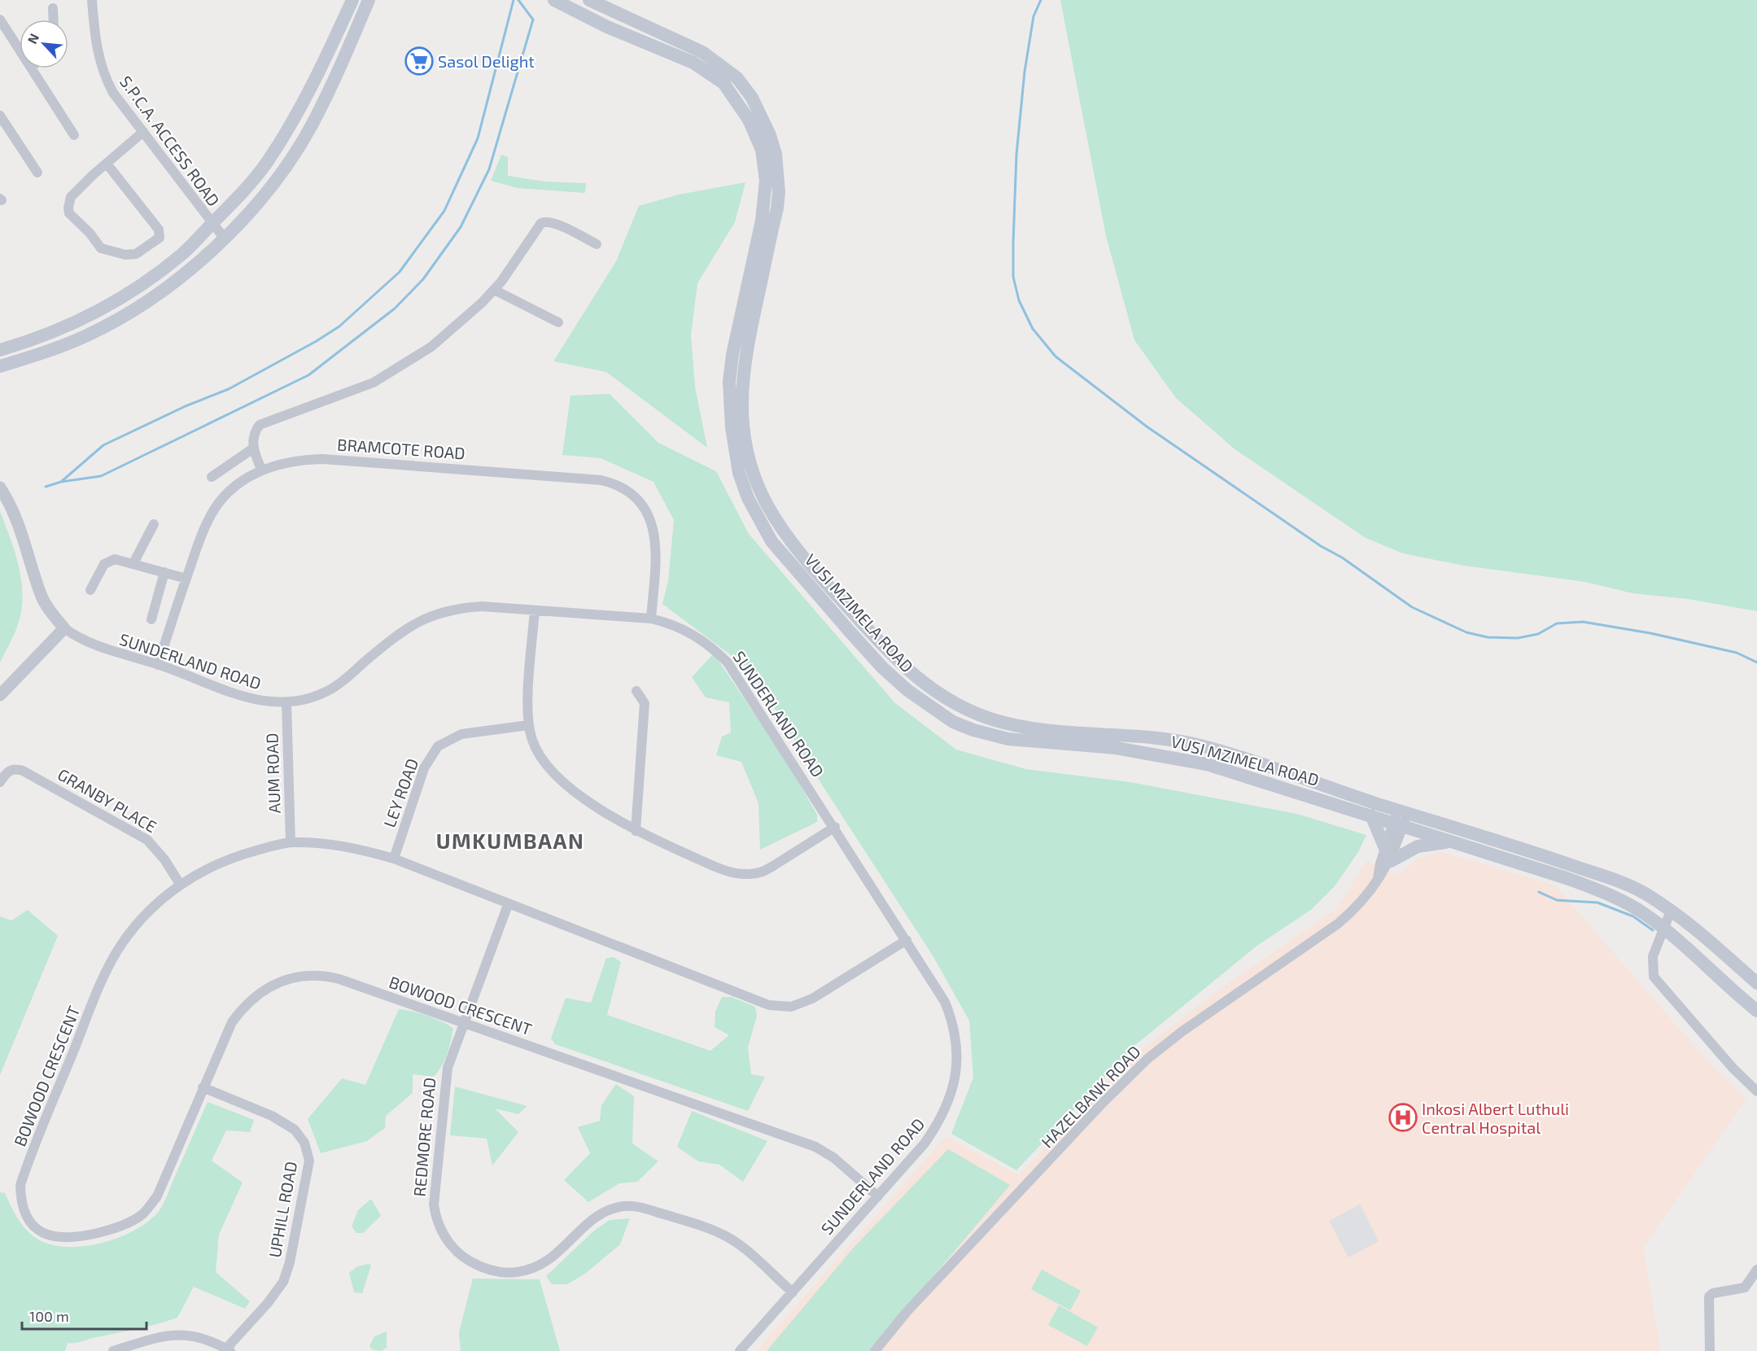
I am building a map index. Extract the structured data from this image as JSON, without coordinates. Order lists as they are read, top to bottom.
{
  "streets": {
    "main road": ["VUSI MZIMELA ROAD"],
    "street": [
      "S.P.C.A. ACCESS ROAD",
      "BRAMCOTE ROAD",
      "SUNDERLAND ROAD",
      "AUM ROAD",
      "LEY ROAD",
      "GRANBY PLACE",
      "BOWOOD CRESCENT",
      "HAZELBANK ROAD",
      "REDMORE ROAD",
      "UPHILL ROAD"
    ]
  },
  "crossings": [
    ["BRAMCOTE ROAD", "SUNDERLAND ROAD"],
    ["VUSI MZIMELA ROAD", "HAZELBANK ROAD"],
    ["SUNDERLAND ROAD", "AUM ROAD"],
    ["SUNDERLAND ROAD", "BOWOOD CRESCENT"],
    ["SUNDERLAND ROAD", "REDMORE ROAD"],
    ["AUM ROAD", "BOWOOD CRESCENT"],
    ["LEY ROAD", "BOWOOD CRESCENT"],
    ["GRANBY PLACE", "BOWOOD CRESCENT"],
    ["BOWOOD CRESCENT", "REDMORE ROAD"],
    ["BOWOOD CRESCENT", "UPHILL ROAD"]
  ],
  "districts": ["UMKUMBAAN"],
  "places": {
    "supermarket": ["Sasol Delight"],
    "hospital": ["Inkosi Albert Luthuli Central Hospital"]
  },
  "scale_bar": "100 m",
  "north": "top left"
}
